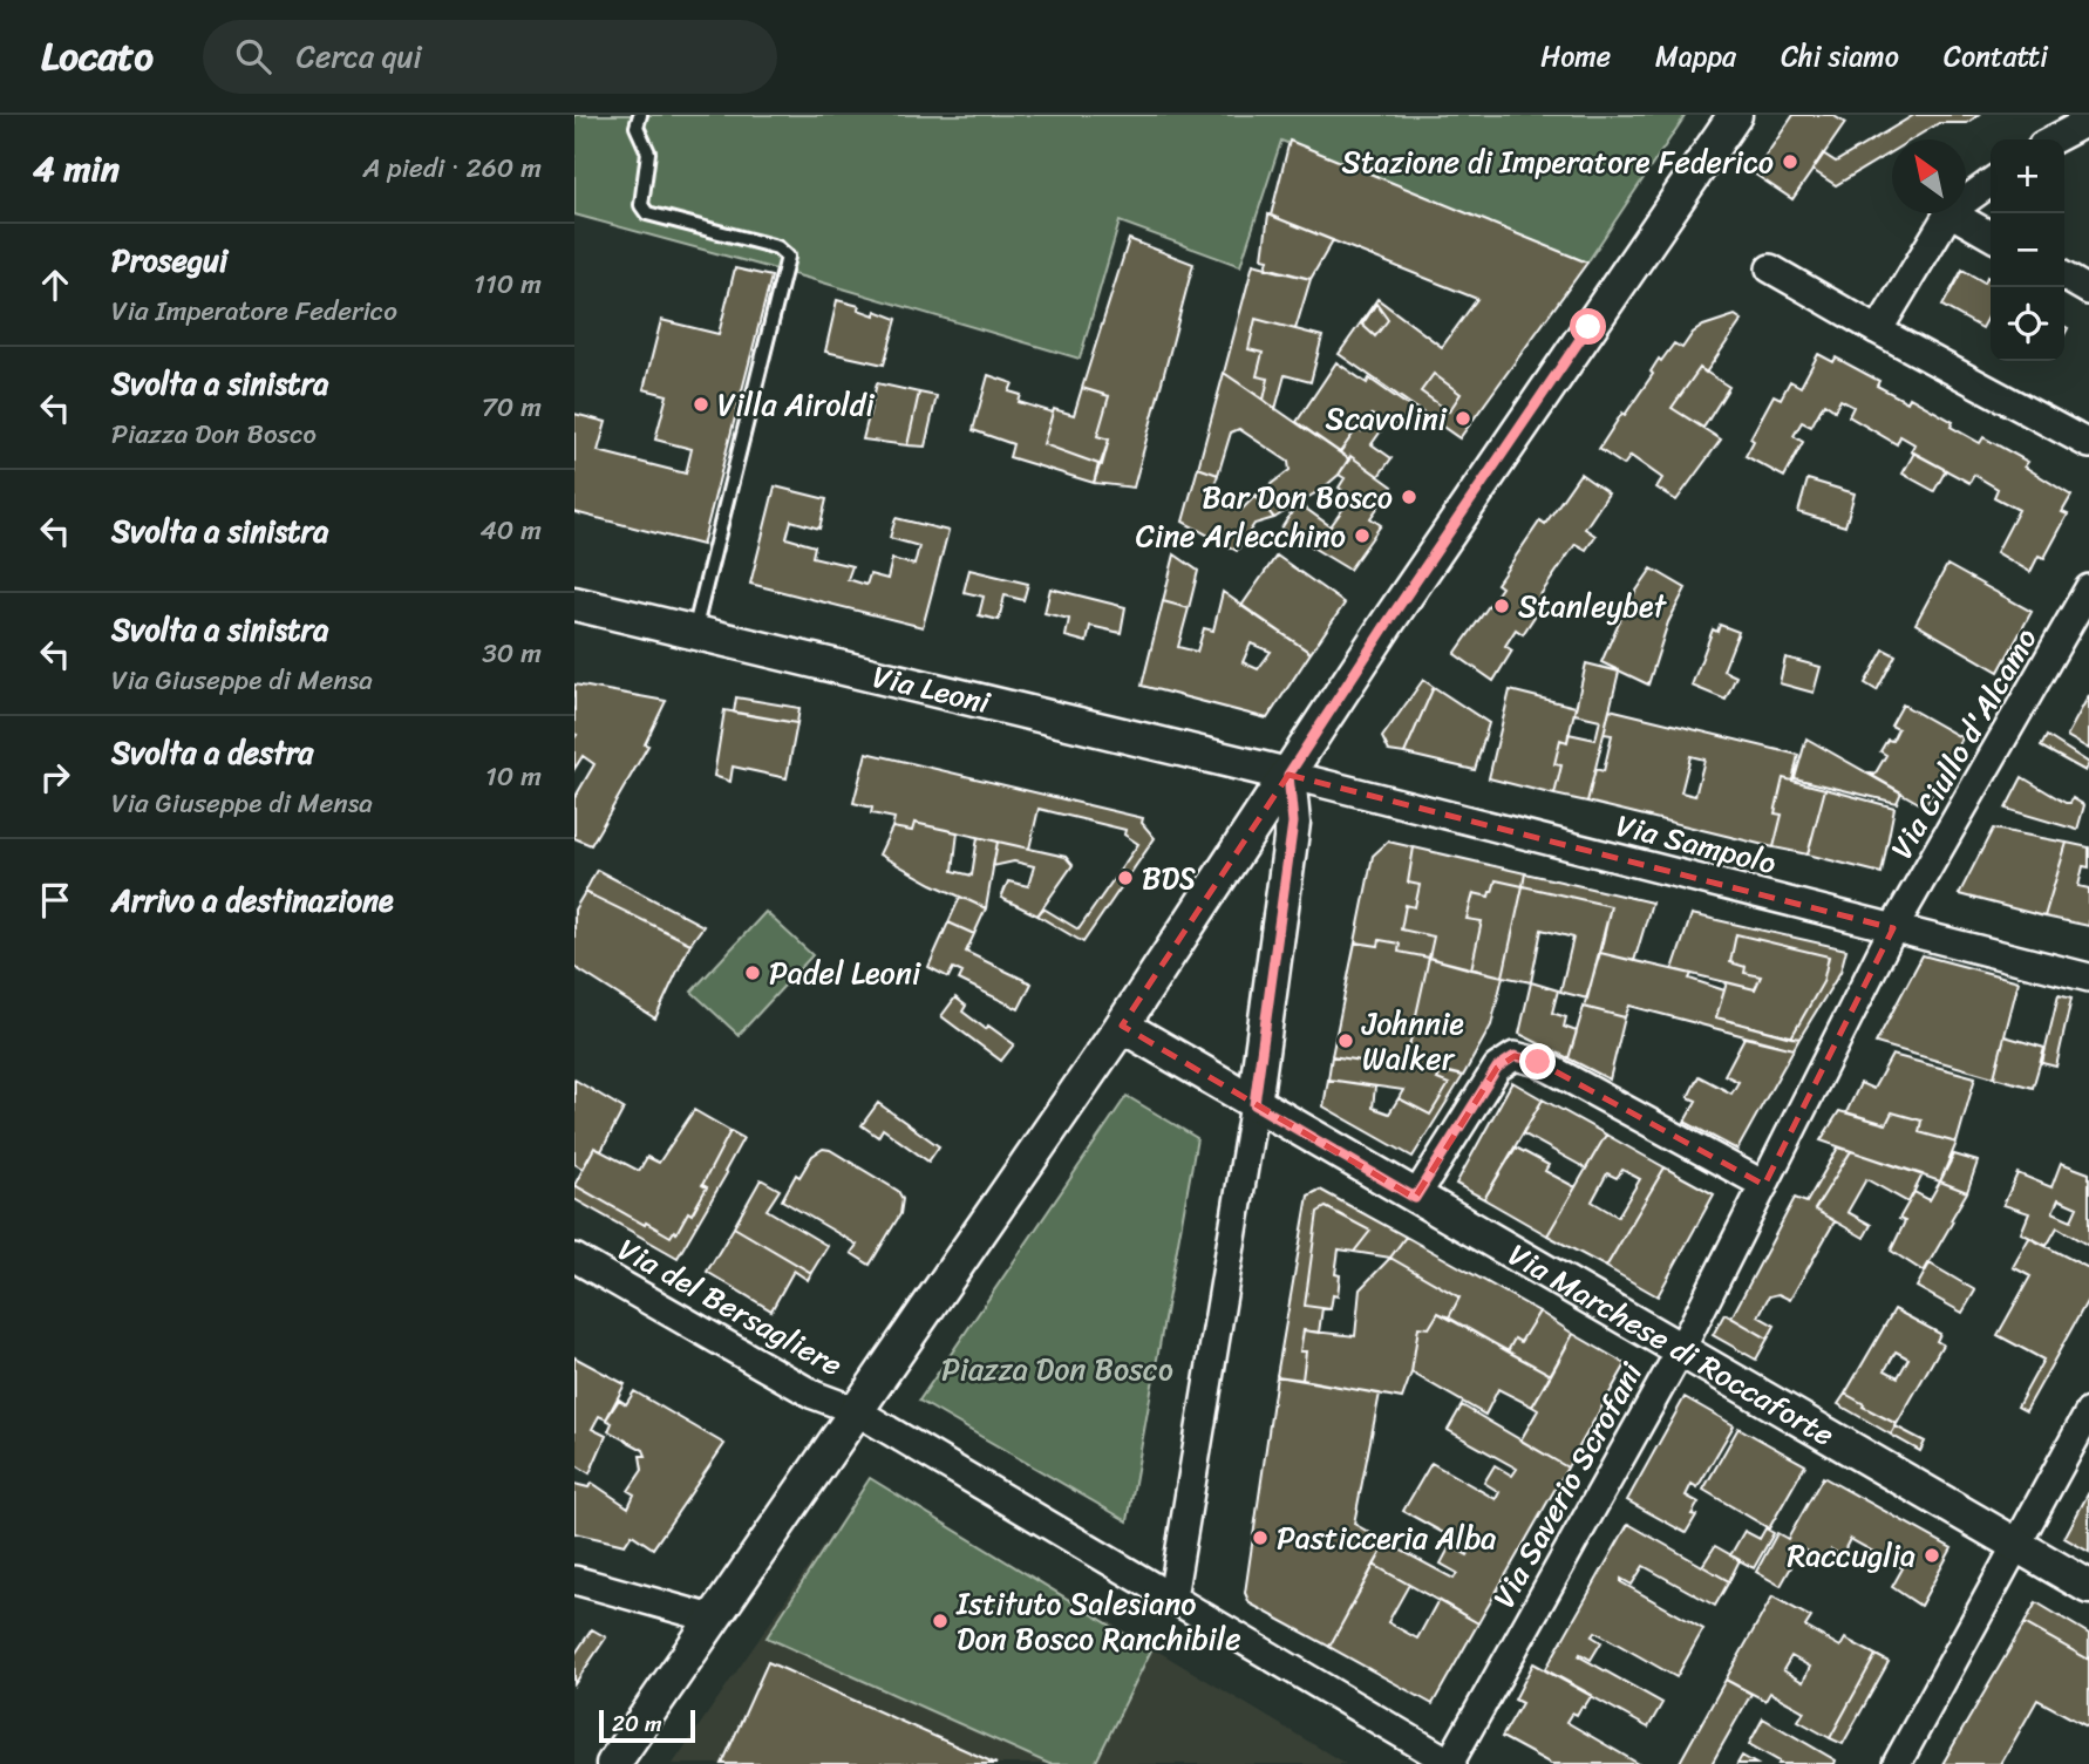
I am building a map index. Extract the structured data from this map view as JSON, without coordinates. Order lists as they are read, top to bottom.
{
  "streets": {
    "street": [
      "Via Leoni",
      "Via Ciullo d'Alcamo",
      "Via Sampolo",
      "Via del Bersagliere",
      "Via Marchese di Roccaforte",
      "Via Saverio Scrofani"
    ]
  },
  "crossings": [
    ["Via Leoni", "Via Sampolo"],
    ["Via Ciullo d'Alcamo", "Via Sampolo"],
    ["Via Ciullo d'Alcamo", "Via Saverio Scrofani"],
    ["Via Sampolo", "Via Saverio Scrofani"],
    ["Via Marchese di Roccaforte", "Via Saverio Scrofani"]
  ],
  "parks": ["Piazza Don Bosco"],
  "places": [
    "Stazione di Imperatore Federico",
    "Villa Airoldi",
    "Scavolini",
    "Bar Don Bosco",
    "Cine Arlecchino",
    "Stanleybet",
    "BDS",
    "Padel Leoni",
    "Johnnie Walker",
    "Pasticceria Alba",
    "Raccuglia",
    "Istituto Salesiano Don Bosco Ranchibile"
  ],
  "scale_bar": "20 m",
  "north": "top left",
  "page": {
    "header": "Locato",
    "search": "Cerca qui",
    "nav": [
      "Home",
      "Mappa",
      "Chi siamo",
      "Contatti"
    ],
    "heading": ["4 min", "A piedi · 260 m"],
    "map_buttons": ["+", "−"],
    "list": [
      ["Prosegui", "Via Imperatore Federico", "110 m"],
      ["Svolta a sinistra", "Piazza Don Bosco", "70 m"],
      ["Svolta a sinistra", "40 m"],
      ["Svolta a sinistra", "Via Giuseppe di Mensa", "30 m"],
      ["Svolta a destra", "Via Giuseppe di Mensa", "10 m"],
      "Arrivo a destinazione"
    ],
    "scale": "20 m"
  }
}
